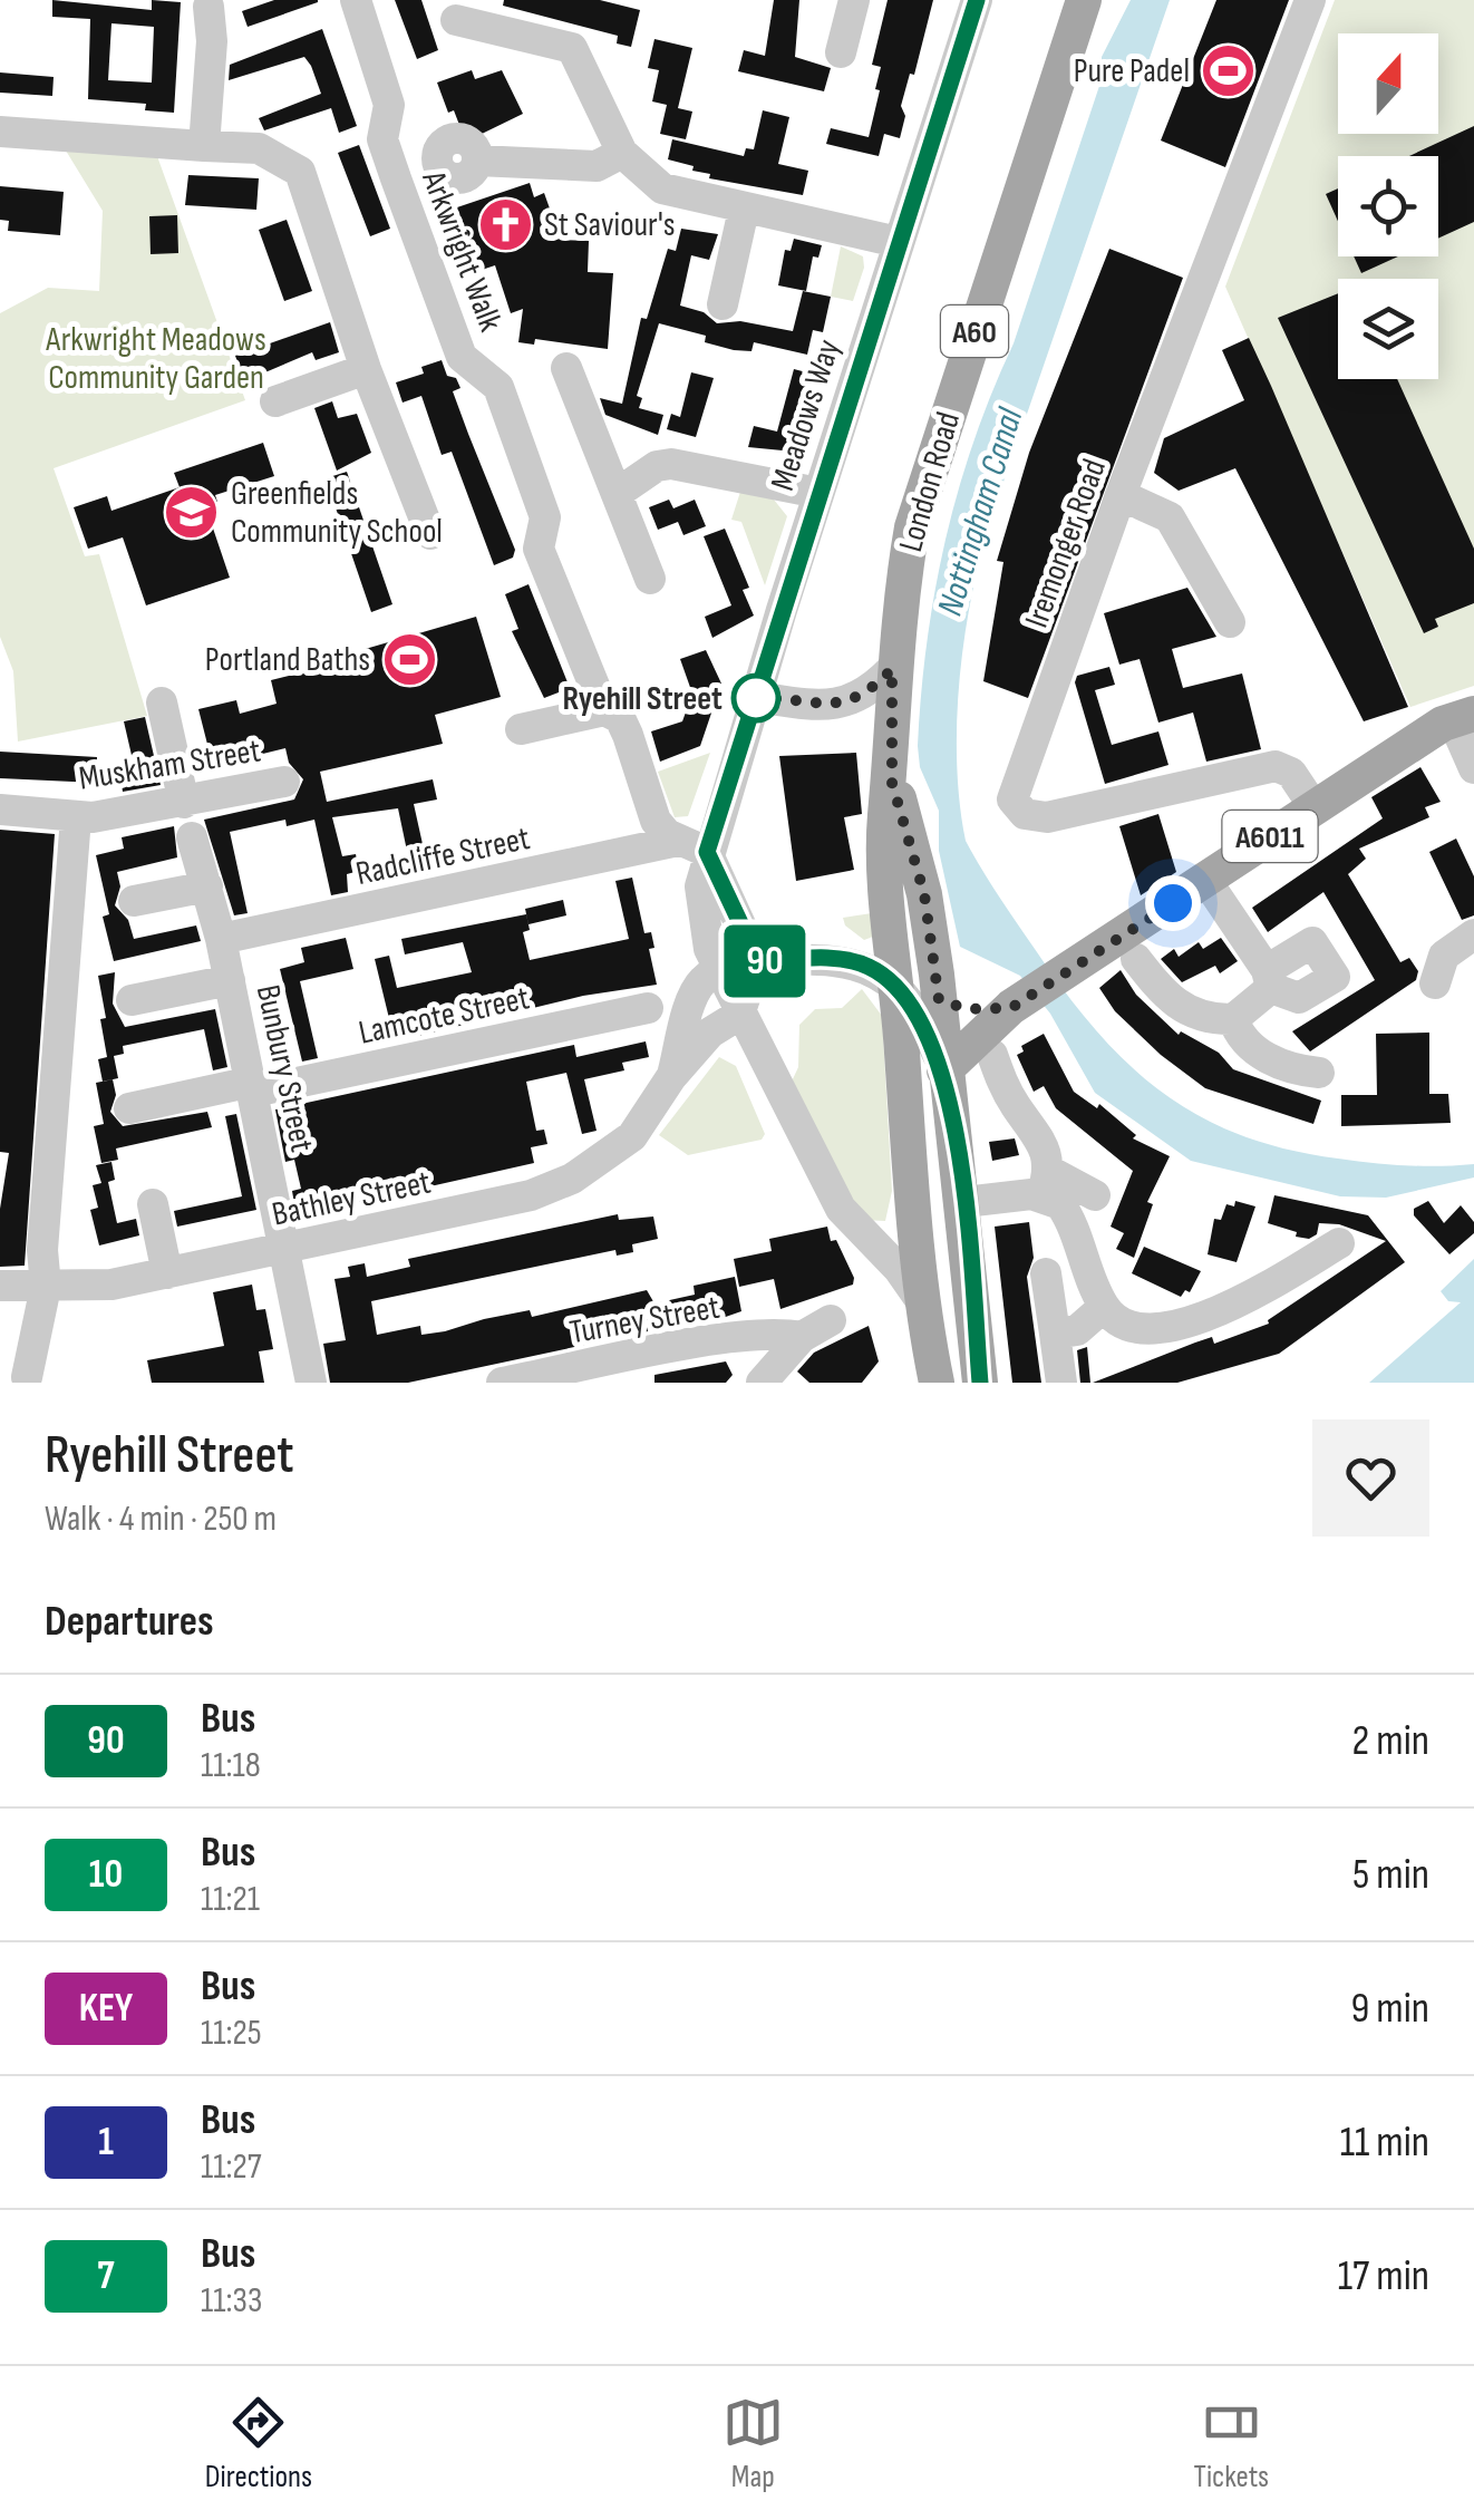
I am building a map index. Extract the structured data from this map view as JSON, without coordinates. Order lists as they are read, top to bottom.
{
  "streets": {
    "main road": ["A60", "London Road", "A6011"],
    "street": [
      "Arkwright Walk",
      "Meadows Way",
      "Iremonger Road",
      "Muskham Street",
      "Radcliffe Street",
      "Lamcote Street",
      "Bunbury Street",
      "Bathley Street",
      "Turney Street"
    ]
  },
  "crossings": [
    ["Arkwright Walk", "Meadows Way"],
    ["Arkwright Walk", "Radcliffe Street"],
    ["Meadows Way", "London Road"],
    ["Meadows Way", "Radcliffe Street"],
    ["Meadows Way", "Bathley Street"],
    ["London Road", "A6011"],
    ["Iremonger Road", "A6011"],
    ["Radcliffe Street", "Bunbury Street"],
    ["Lamcote Street", "Bunbury Street"],
    ["Bunbury Street", "Bathley Street"]
  ],
  "water": ["Nottingham Canal"],
  "parks": ["Arkwright Meadows Community Garden"],
  "places": {
    "sports": ["Pure Padel", "Portland Baths"],
    "church": ["St Saviour's"],
    "school or university": ["Greenfields Community School"],
    "other": ["Ryehill Street"]
  },
  "lines": ["bus line 90"],
  "north": "top",
  "page": {
    "on_map": "90",
    "heading": [
      ["Ryehill Street", "Walk · 4 min · 250 m"],
      "Departures"
    ],
    "list": [
      {
        "mark": "90",
        "name": "Bus",
        "note": "11:18",
        "value": "2 min"
      },
      {
        "mark": "10",
        "name": "Bus",
        "note": "11:21",
        "value": "5 min"
      },
      {
        "mark": "KEY",
        "name": "Bus",
        "note": "11:25",
        "value": "9 min"
      },
      {
        "mark": "1",
        "name": "Bus",
        "note": "11:27",
        "value": "11 min"
      },
      {
        "mark": "7",
        "name": "Bus",
        "note": "11:33",
        "value": "17 min"
      }
    ],
    "tabs": ["Directions", "Map", "Tickets"]
  }
}
